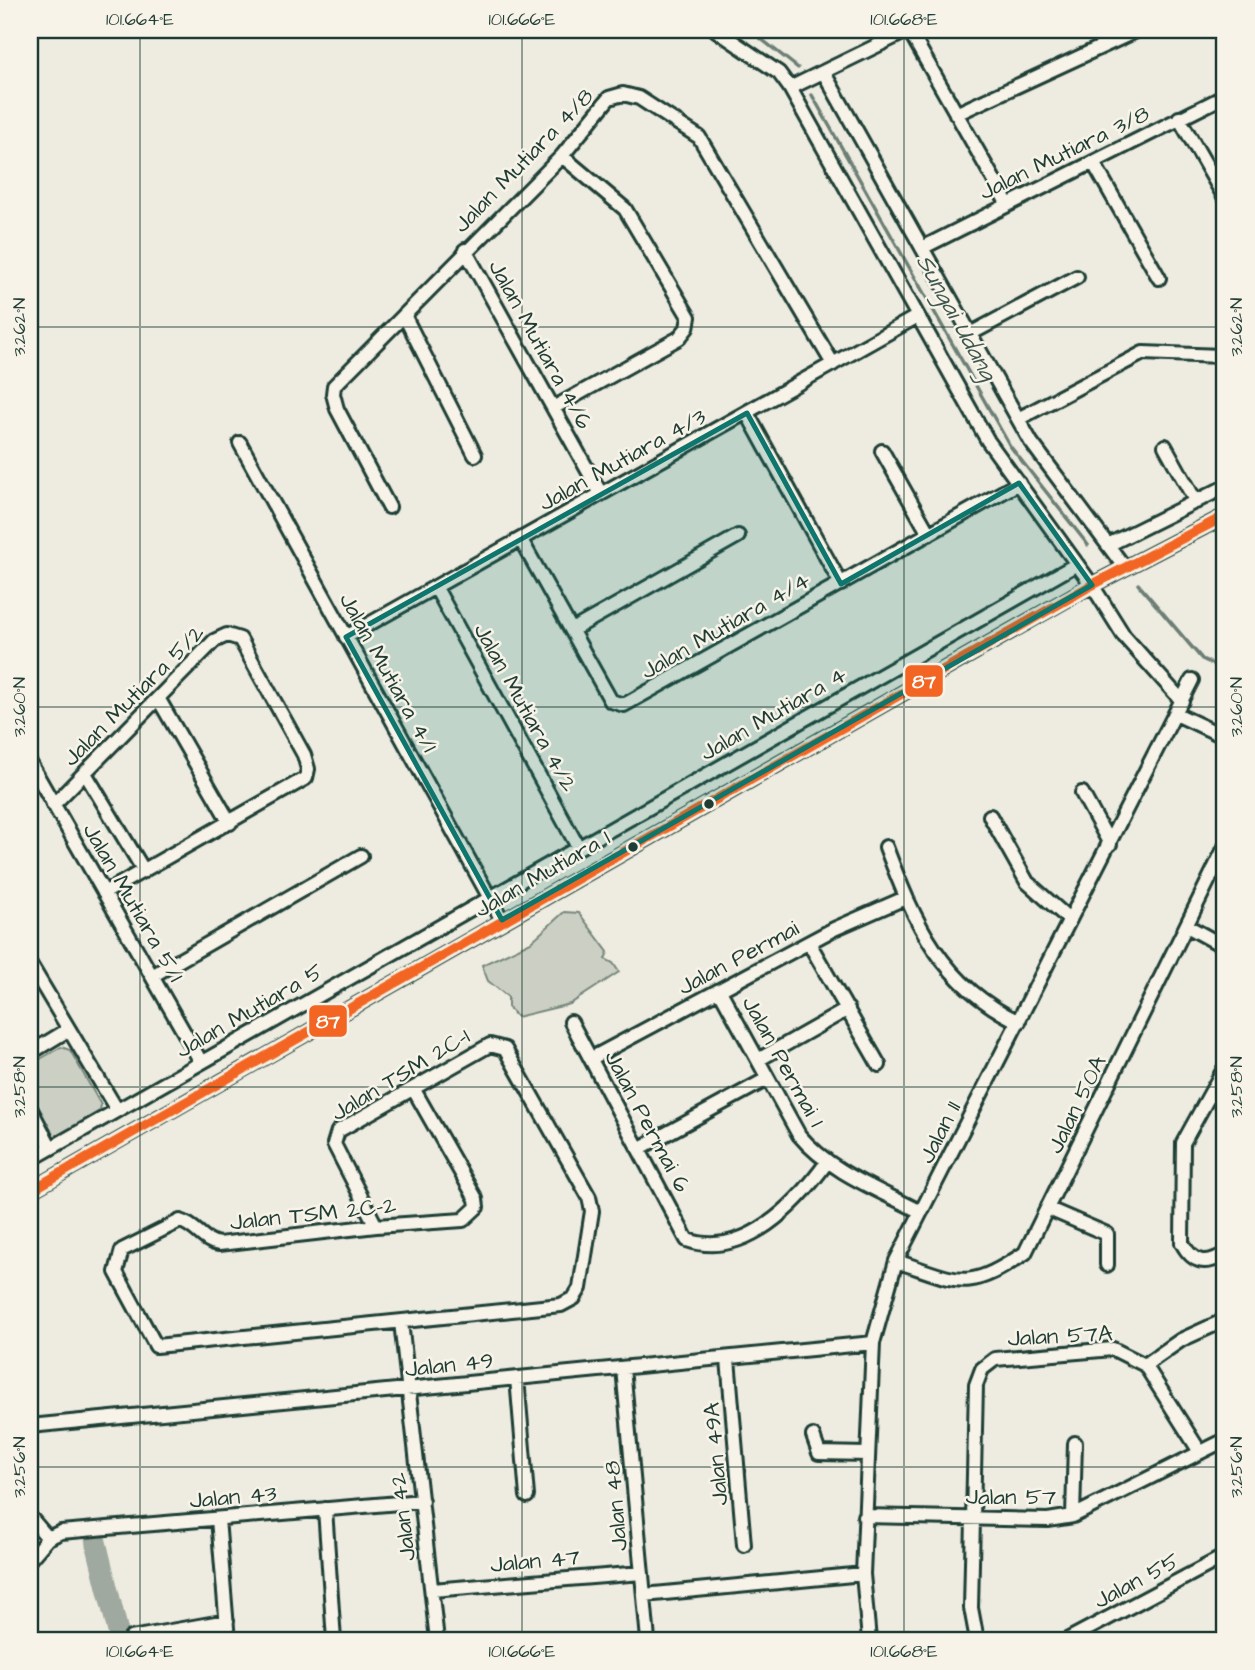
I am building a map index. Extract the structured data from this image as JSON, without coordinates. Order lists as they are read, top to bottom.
{
  "streets": {
    "street": [
      "Jalan Mutiara 3/8",
      "Jalan Mutiara 4/8",
      "Jalan Mutiara 4/6",
      "Jalan Mutiara 4/3",
      "Jalan Mutiara 4/4",
      "Jalan Mutiara 4/1",
      "Jalan Mutiara 5/2",
      "Jalan Mutiara 4/2",
      "Jalan Mutiara 4",
      "Jalan Mutiara 1",
      "Jalan Mutiara 5/1",
      "Jalan Permai",
      "Jalan Mutiara 5",
      "Jalan Permai 1",
      "Jalan TSM 2C-1",
      "Jalan 50A",
      "Jalan Permai 6",
      "Jalan 11",
      "Jalan TSM 2C-2",
      "Jalan 57A",
      "Jalan 49",
      "Jalan 49A",
      "Jalan 43",
      "Jalan 57",
      "Jalan 48",
      "Jalan 42",
      "Jalan 47",
      "Jalan 55"
    ]
  },
  "crossings": [
    ["Jalan Mutiara 4/8", "Jalan Mutiara 4/6"],
    ["Jalan Mutiara 4/8", "Jalan Mutiara 4/3"],
    ["Jalan Mutiara 4/6", "Jalan Mutiara 4/3"],
    ["Jalan Mutiara 4/3", "Jalan Mutiara 4/4"],
    ["Jalan Mutiara 4/3", "Jalan Mutiara 4/1"],
    ["Jalan Mutiara 4/3", "Jalan Mutiara 4/2"],
    ["Jalan Mutiara 4/1", "Jalan Mutiara 4"],
    ["Jalan Mutiara 4/1", "Jalan Mutiara 1"],
    ["Jalan Mutiara 4/1", "Jalan Mutiara 5"],
    ["Jalan Mutiara 5/2", "Jalan Mutiara 5/1"],
    ["Jalan Mutiara 4/2", "Jalan Mutiara 4"],
    ["Jalan Mutiara 4", "Jalan Mutiara 5"],
    ["Jalan Mutiara 5/1", "Jalan Mutiara 5"],
    ["Jalan Permai", "Jalan Permai 1"],
    ["Jalan Permai", "Jalan Permai 6"],
    ["Jalan Permai 1", "Jalan Permai 6"],
    ["Jalan Permai 1", "Jalan 11"],
    ["Jalan TSM 2C-1", "Jalan TSM 2C-2"],
    ["Jalan 50A", "Jalan 11"],
    ["Jalan 11", "Jalan 49"],
    ["Jalan 11", "Jalan 57"],
    ["Jalan 57A", "Jalan 57"],
    ["Jalan 49", "Jalan 49A"],
    ["Jalan 49", "Jalan 48"],
    ["Jalan 49", "Jalan 42"],
    ["Jalan 43", "Jalan 42"],
    ["Jalan 48", "Jalan 47"],
    ["Jalan 42", "Jalan 47"]
  ],
  "water": ["Sungai Udang"],
  "lines": ["transit line 87"],
  "coordinates": [
    "101.664°E",
    "101.666°E",
    "101.668°E",
    "3.262°N",
    "3.260°N",
    "3.258°N",
    "3.256°N"
  ]
}
